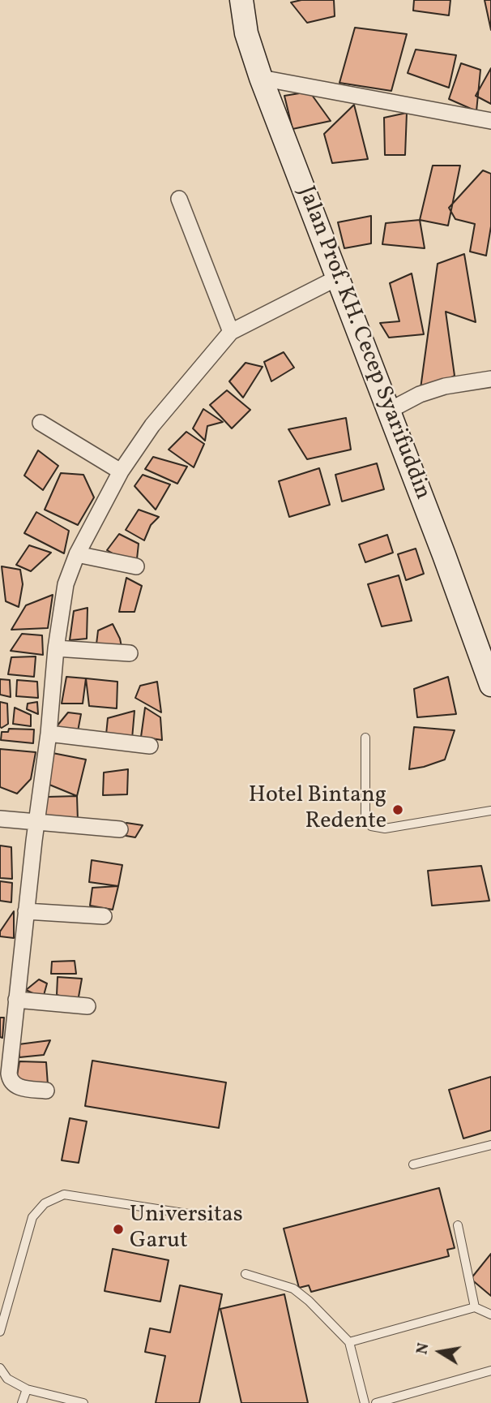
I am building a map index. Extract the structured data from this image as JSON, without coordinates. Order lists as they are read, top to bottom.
{
  "streets": {
    "main road": ["Jalan Prof. KH. Cecep Syarifuddin"]
  },
  "places": ["Hotel Bintang Redente", "Universitas Garut"],
  "north": "left"
}
